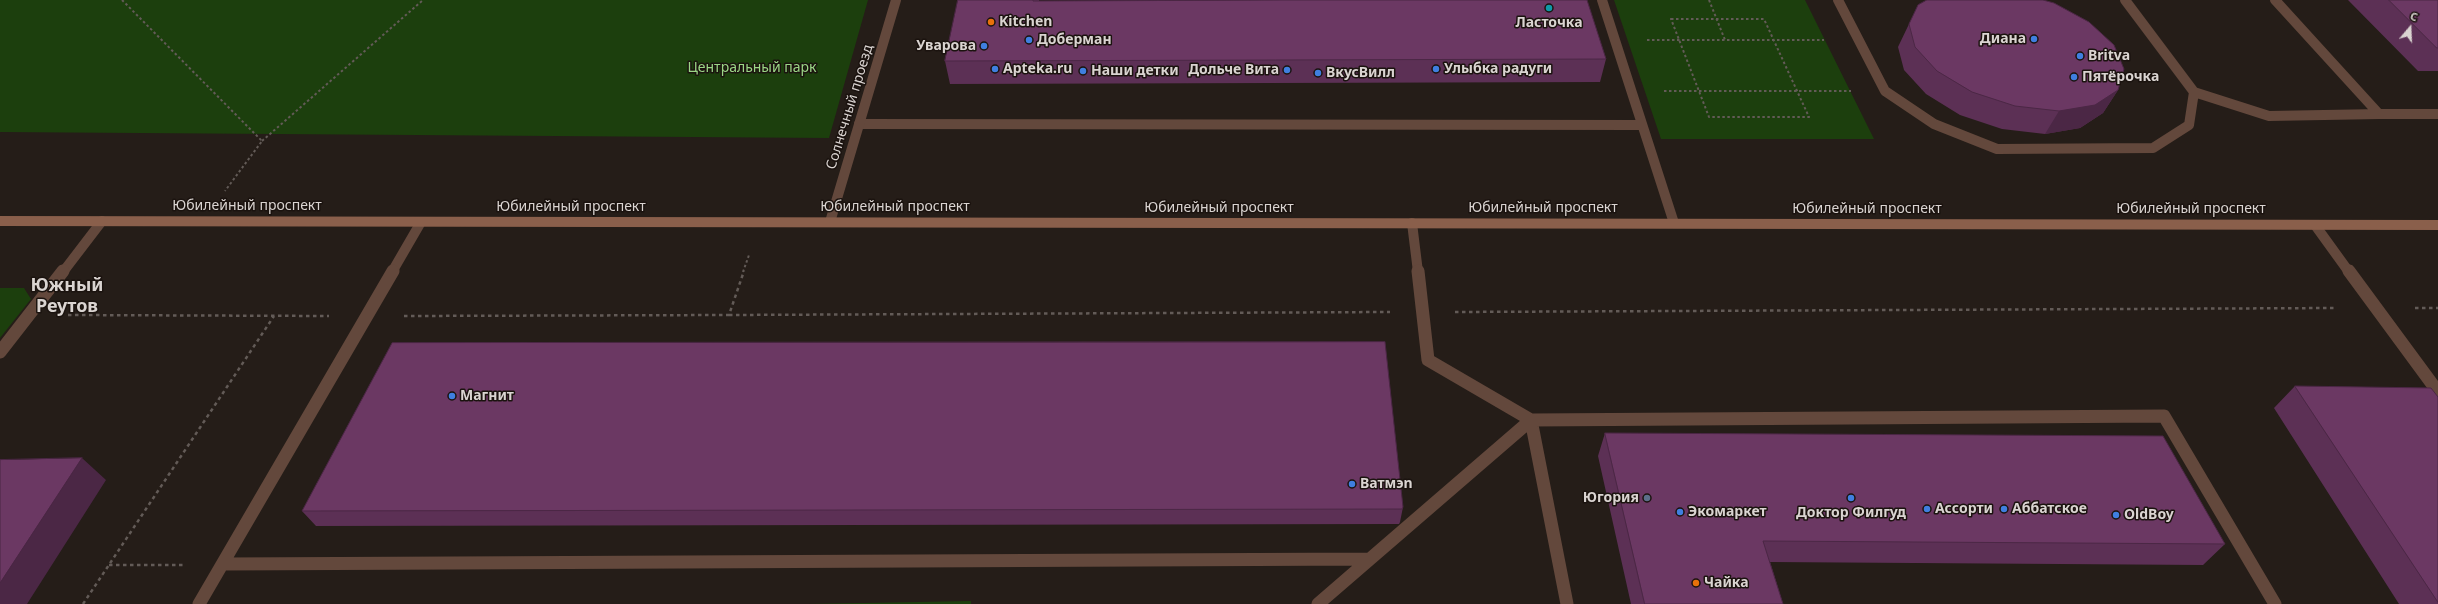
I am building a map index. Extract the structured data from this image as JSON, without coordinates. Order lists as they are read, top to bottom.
{
  "streets": {
    "street": ["Солнечный проезд", "Юбилейный проспект"]
  },
  "crossings": [
    ["Солнечный проезд", "Юбилейный проспект"]
  ],
  "districts": ["Южный Реутов"],
  "parks": ["Центральный парк"],
  "places": [
    "Ласточка",
    "Kitchen",
    "Диана",
    "Доберман",
    "Уварова",
    "Britva",
    "Apteka.ru",
    "Улыбка радуги",
    "Дольче Вита",
    "Наши детки",
    "ВкусВилл",
    "Пятёрочка",
    "Магнит",
    "Ватмэn",
    "Югория",
    "Доктор Филгуд",
    "Ассорти",
    "Аббатское",
    "Экомаркет",
    "OldBoy",
    "Чайка"
  ],
  "north": "top"
}
